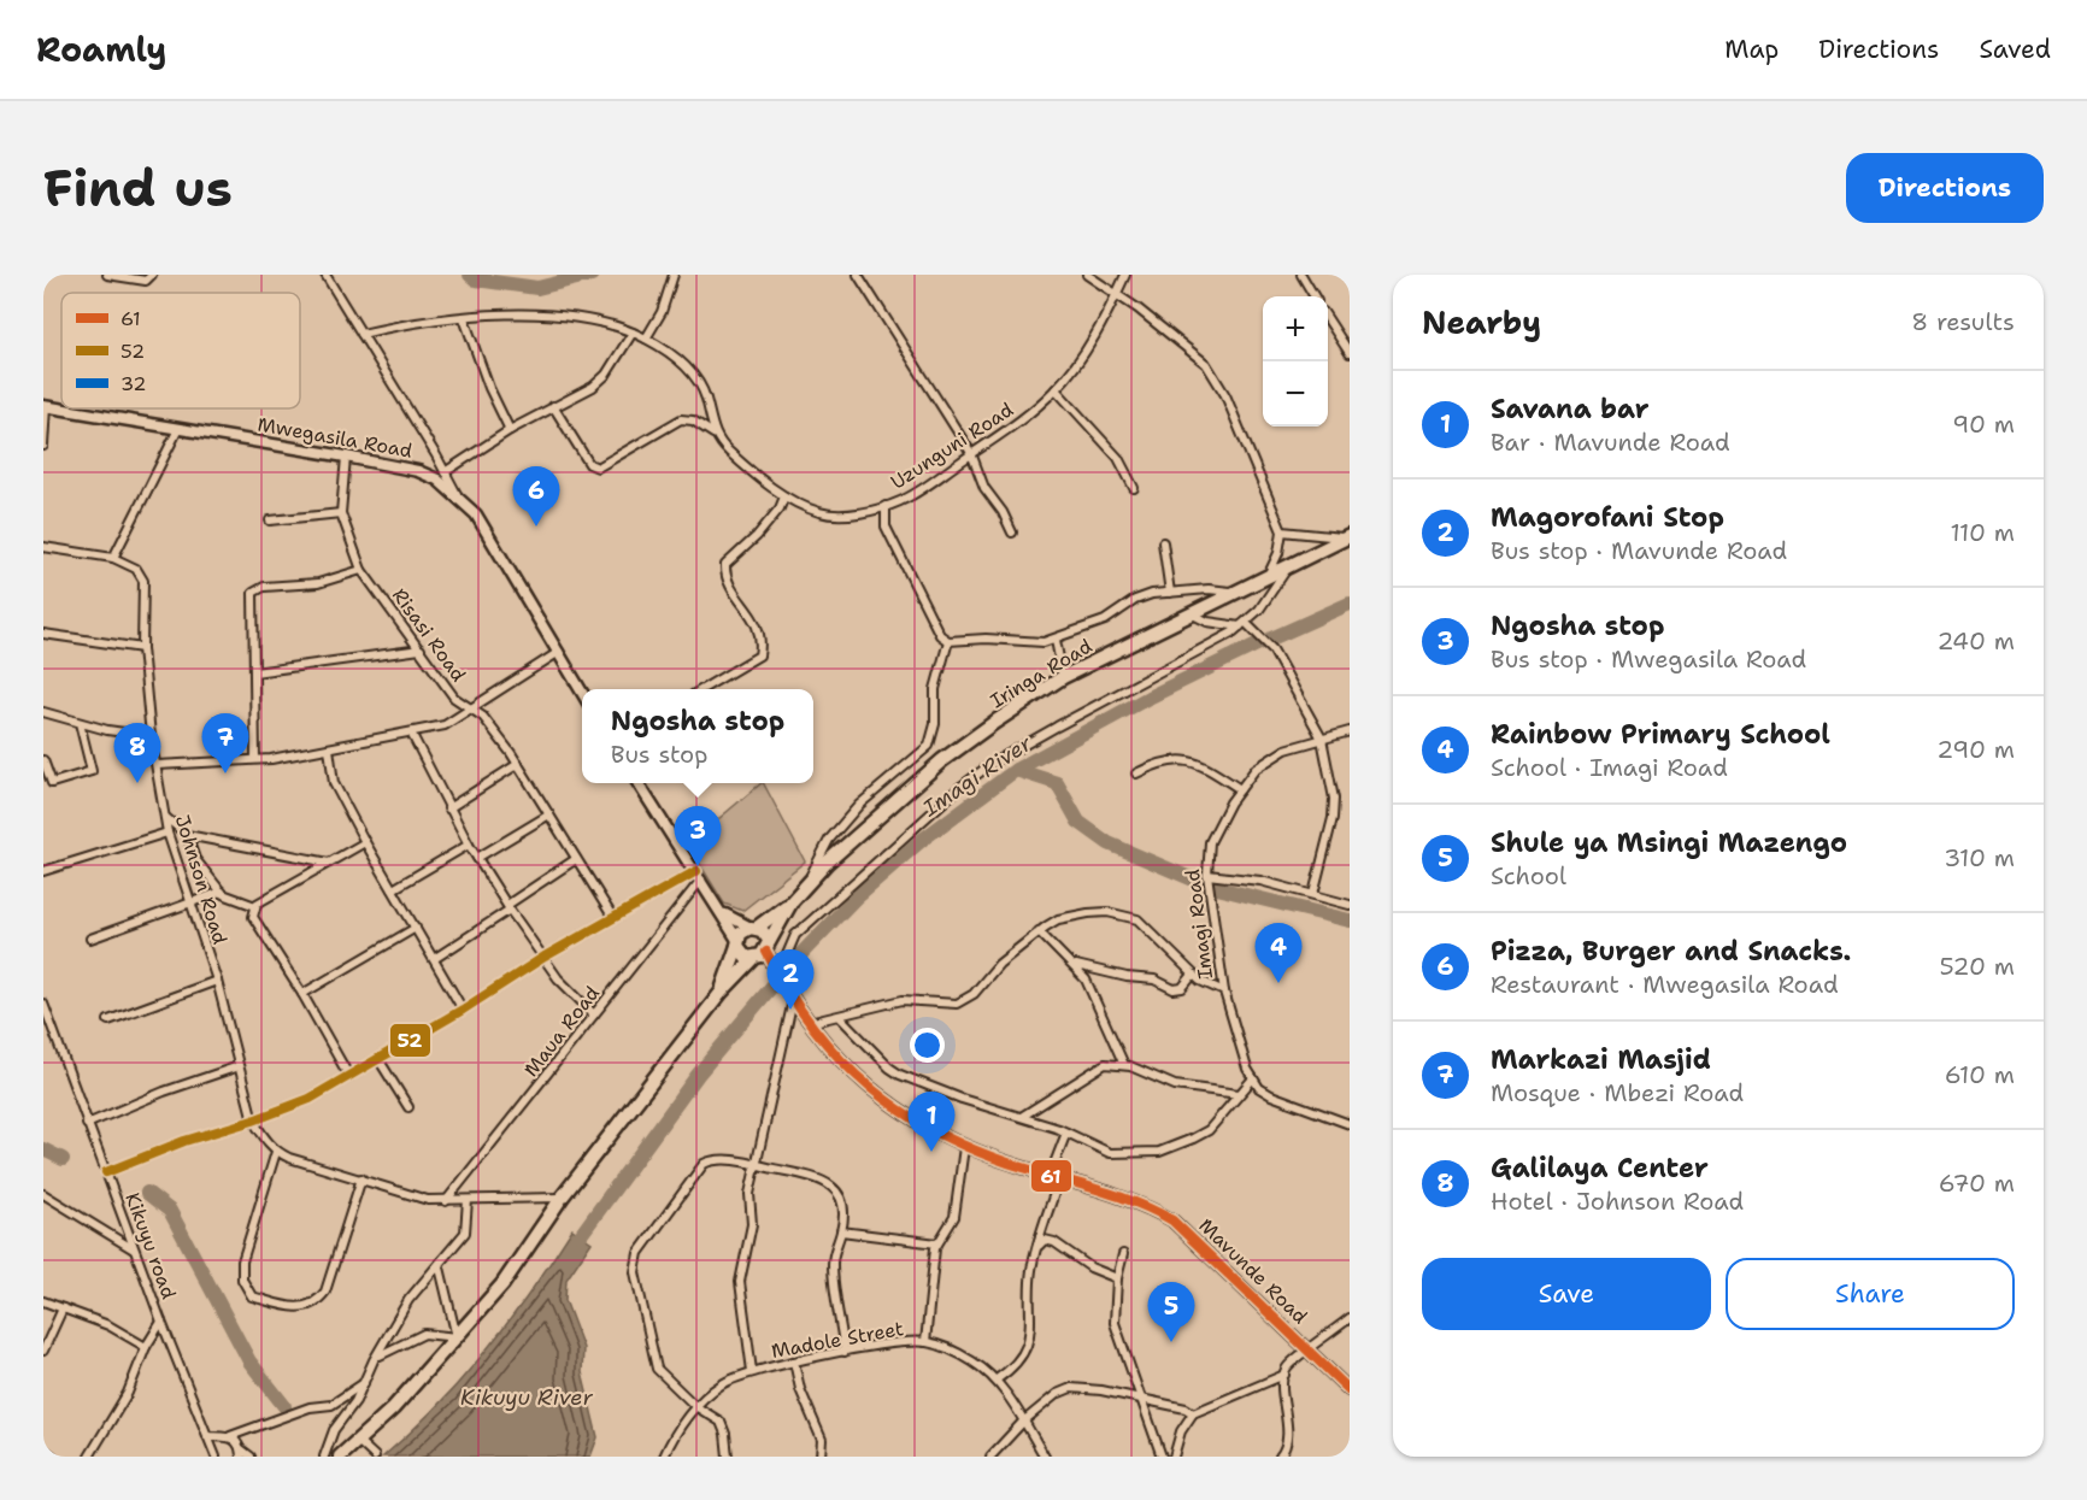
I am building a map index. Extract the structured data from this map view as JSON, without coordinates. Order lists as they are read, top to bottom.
{
  "streets": {
    "highway": ["Iringa Road"],
    "street": [
      "Mwegasila Road",
      "Uzunguni Road",
      "Risasi Road",
      "Johnson Road",
      "Imagi Road",
      "Maua Road",
      "Kikuyu road",
      "Mavunde Road",
      "Madole Street"
    ]
  },
  "crossings": [
    ["Mwegasila Road", "Risasi Road"]
  ],
  "water": ["Imagi River", "Kikuyu River"],
  "lines": ["transit line 52", "transit line 61"],
  "legend": ["61", "52", "32"],
  "page": {
    "header": "Roamly",
    "nav": ["Map", "Directions", "Saved"],
    "buttons": [
      "Directions",
      ["Save", "Share"]
    ],
    "title": "Find us",
    "heading": ["Nearby", "8 results"],
    "map_buttons": ["+", "−"],
    "list": [
      {
        "mark": "1",
        "name": "Savana bar",
        "note": "Bar · Mavunde Road",
        "value": "90 m"
      },
      {
        "mark": "2",
        "name": "Magorofani Stop",
        "note": "Bus stop · Mavunde Road",
        "value": "110 m"
      },
      {
        "mark": "3",
        "name": "Ngosha stop",
        "note": "Bus stop · Mwegasila Road",
        "value": "240 m"
      },
      {
        "mark": "4",
        "name": "Rainbow Primary School",
        "note": "School · Imagi Road",
        "value": "290 m"
      },
      {
        "mark": "5",
        "name": "Shule ya Msingi Mazengo",
        "note": "School",
        "value": "310 m"
      },
      {
        "mark": "6",
        "name": "Pizza, Burger and Snacks.",
        "note": "Restaurant · Mwegasila Road",
        "value": "520 m"
      },
      {
        "mark": "7",
        "name": "Markazi Masjid",
        "note": "Mosque · Mbezi Road",
        "value": "610 m"
      },
      {
        "mark": "8",
        "name": "Galilaya Center",
        "note": "Hotel · Johnson Road",
        "value": "670 m"
      }
    ],
    "pins": [
      "6",
      "7",
      "8",
      "3",
      "4",
      "2",
      "1",
      "5"
    ],
    "popup": ["Ngosha stop", "Bus stop"]
  }
}
